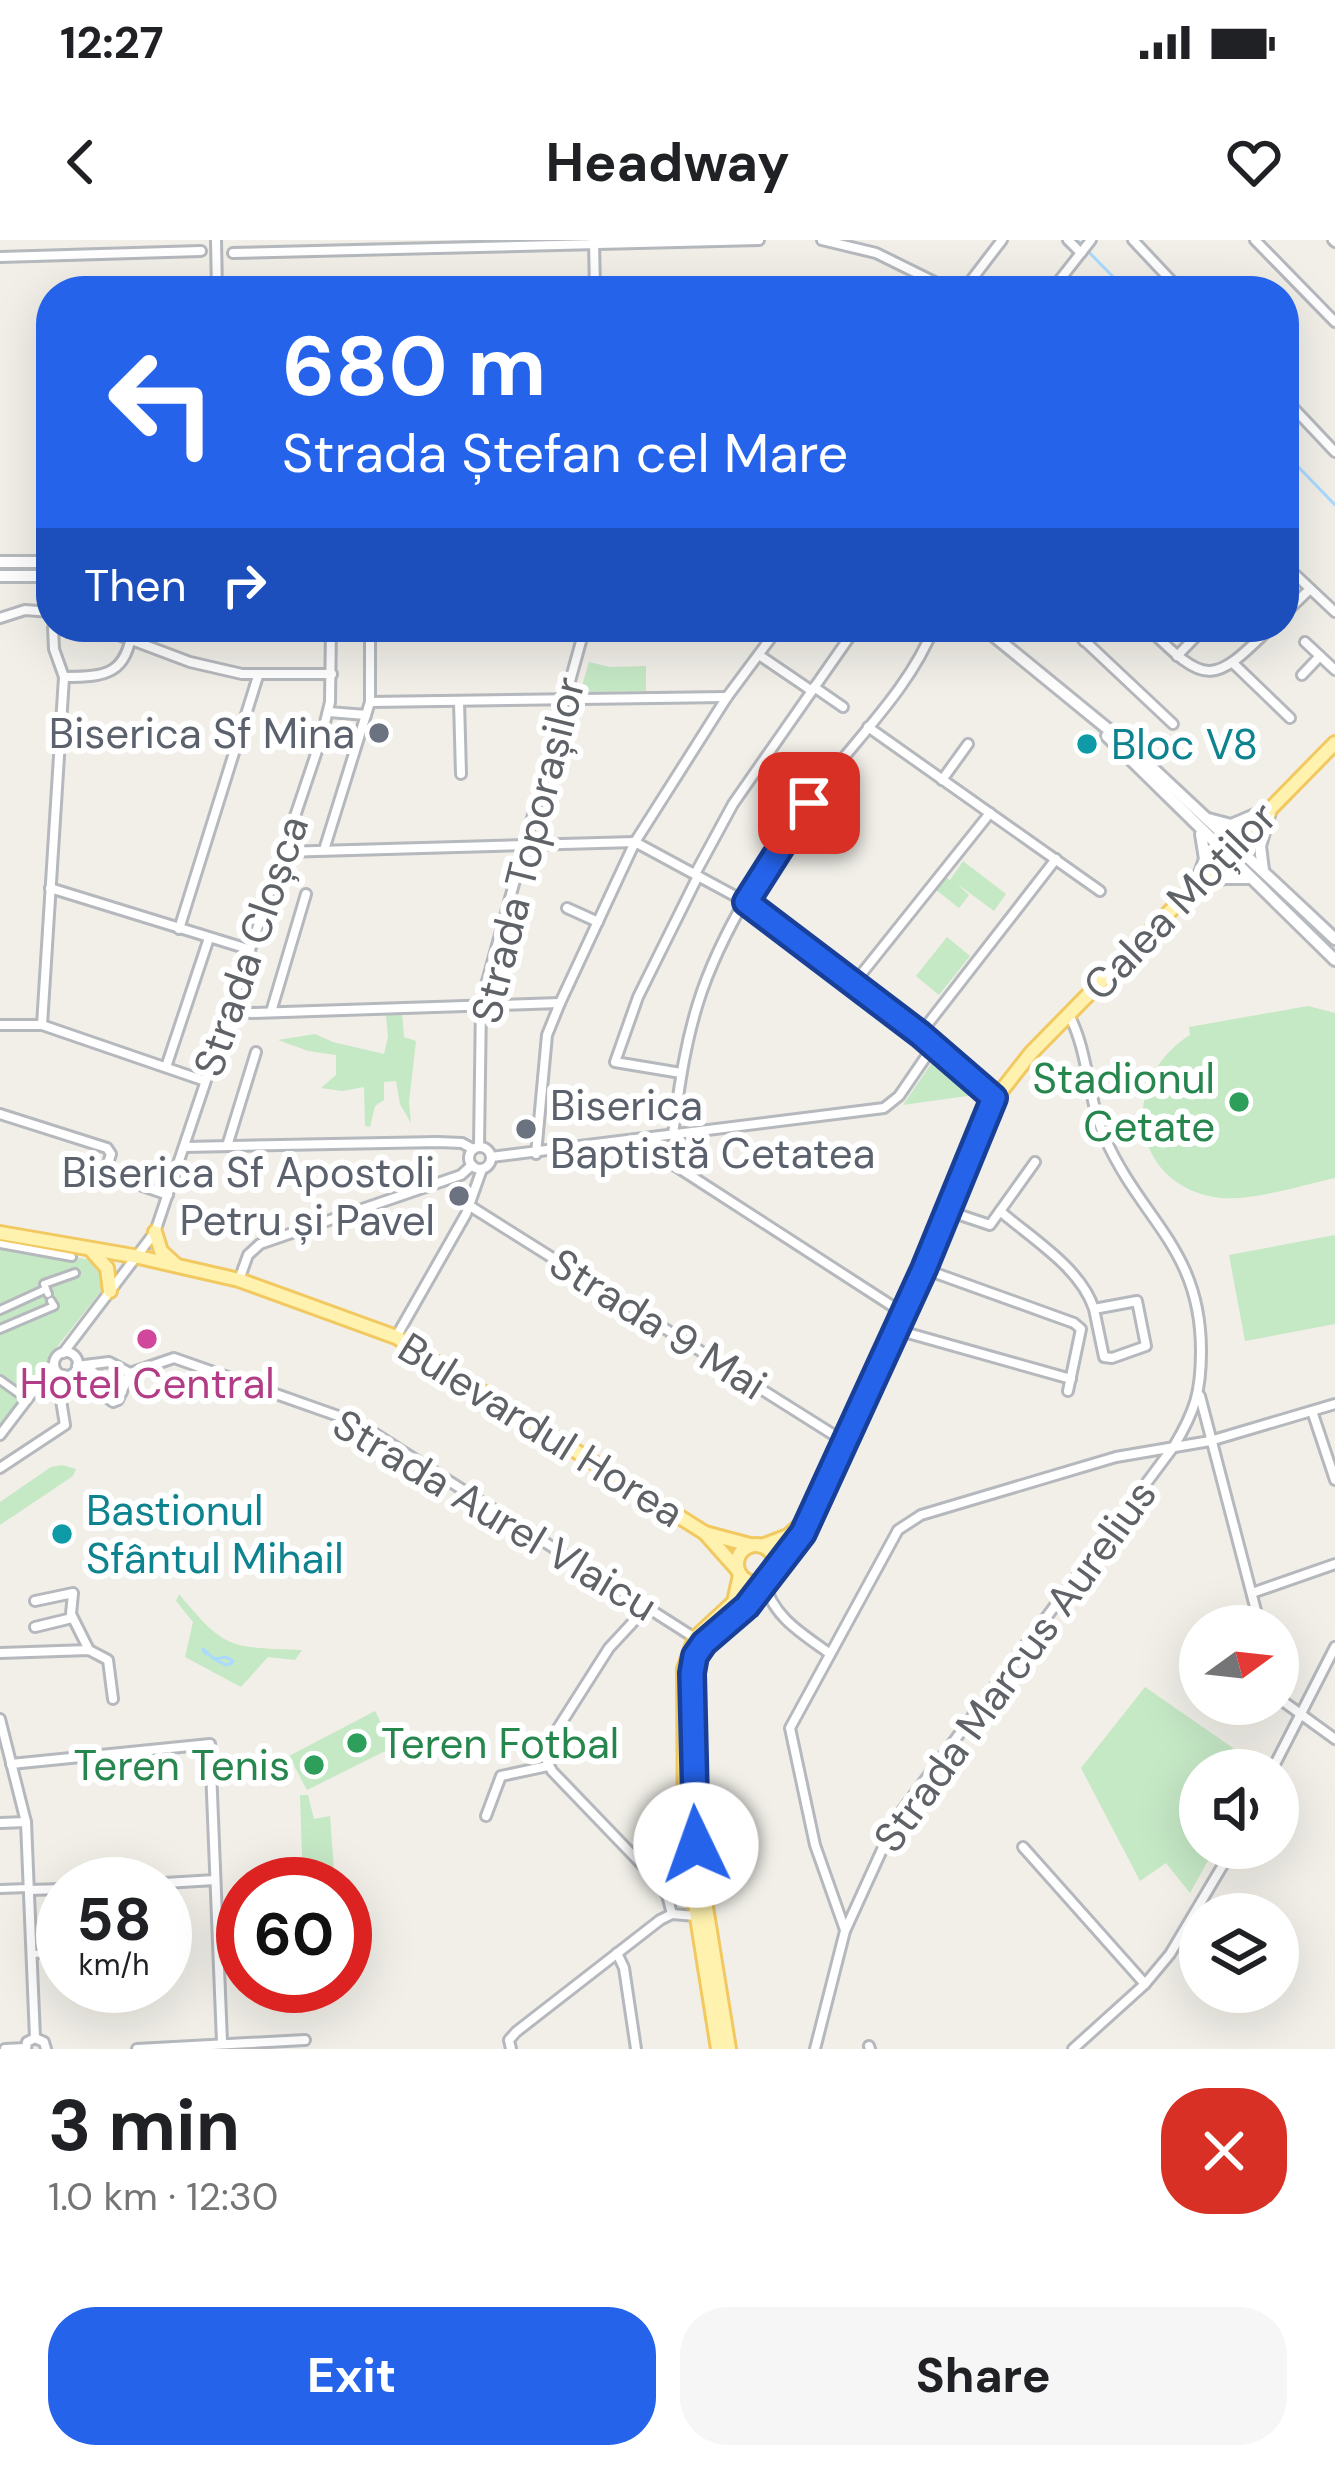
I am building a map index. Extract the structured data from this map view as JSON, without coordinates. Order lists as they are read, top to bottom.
{
  "streets": {
    "main road": ["Calea Moților", "Bulevardul Horea"],
    "street": [
      "Strada Toporașilor",
      "Strada Cloșca",
      "Strada 9 Mai",
      "Strada Aurel Vlaicu",
      "Strada Marcus Aurelius"
    ]
  },
  "crossings": [
    ["Calea Moților", "Strada 9 Mai"],
    ["Calea Moților", "Strada Aurel Vlaicu"],
    ["Strada Cloșca", "Bulevardul Horea"],
    ["Strada Cloșca", "Strada Aurel Vlaicu"]
  ],
  "places": [
    "Biserica Sf Mina",
    "Bloc V8",
    "Stadionul Cetate",
    "Biserica Baptistă Cetatea",
    "Biserica Sf Apostoli Petru și Pavel",
    "Hotel Central",
    "Bastionul Sfântul Mihail",
    "Teren Fotbal",
    "Teren Tenis"
  ],
  "north": "right",
  "page": {
    "status": "12:27",
    "header": "Headway",
    "turn": ["680 m", "Strada Ștefan cel Mare"],
    "then": "Then",
    "speed": "58 km/h",
    "limit": "60",
    "heading": ["3 min", "1.0 km · 12:30"],
    "buttons": ["Exit", "Share"]
  }
}
